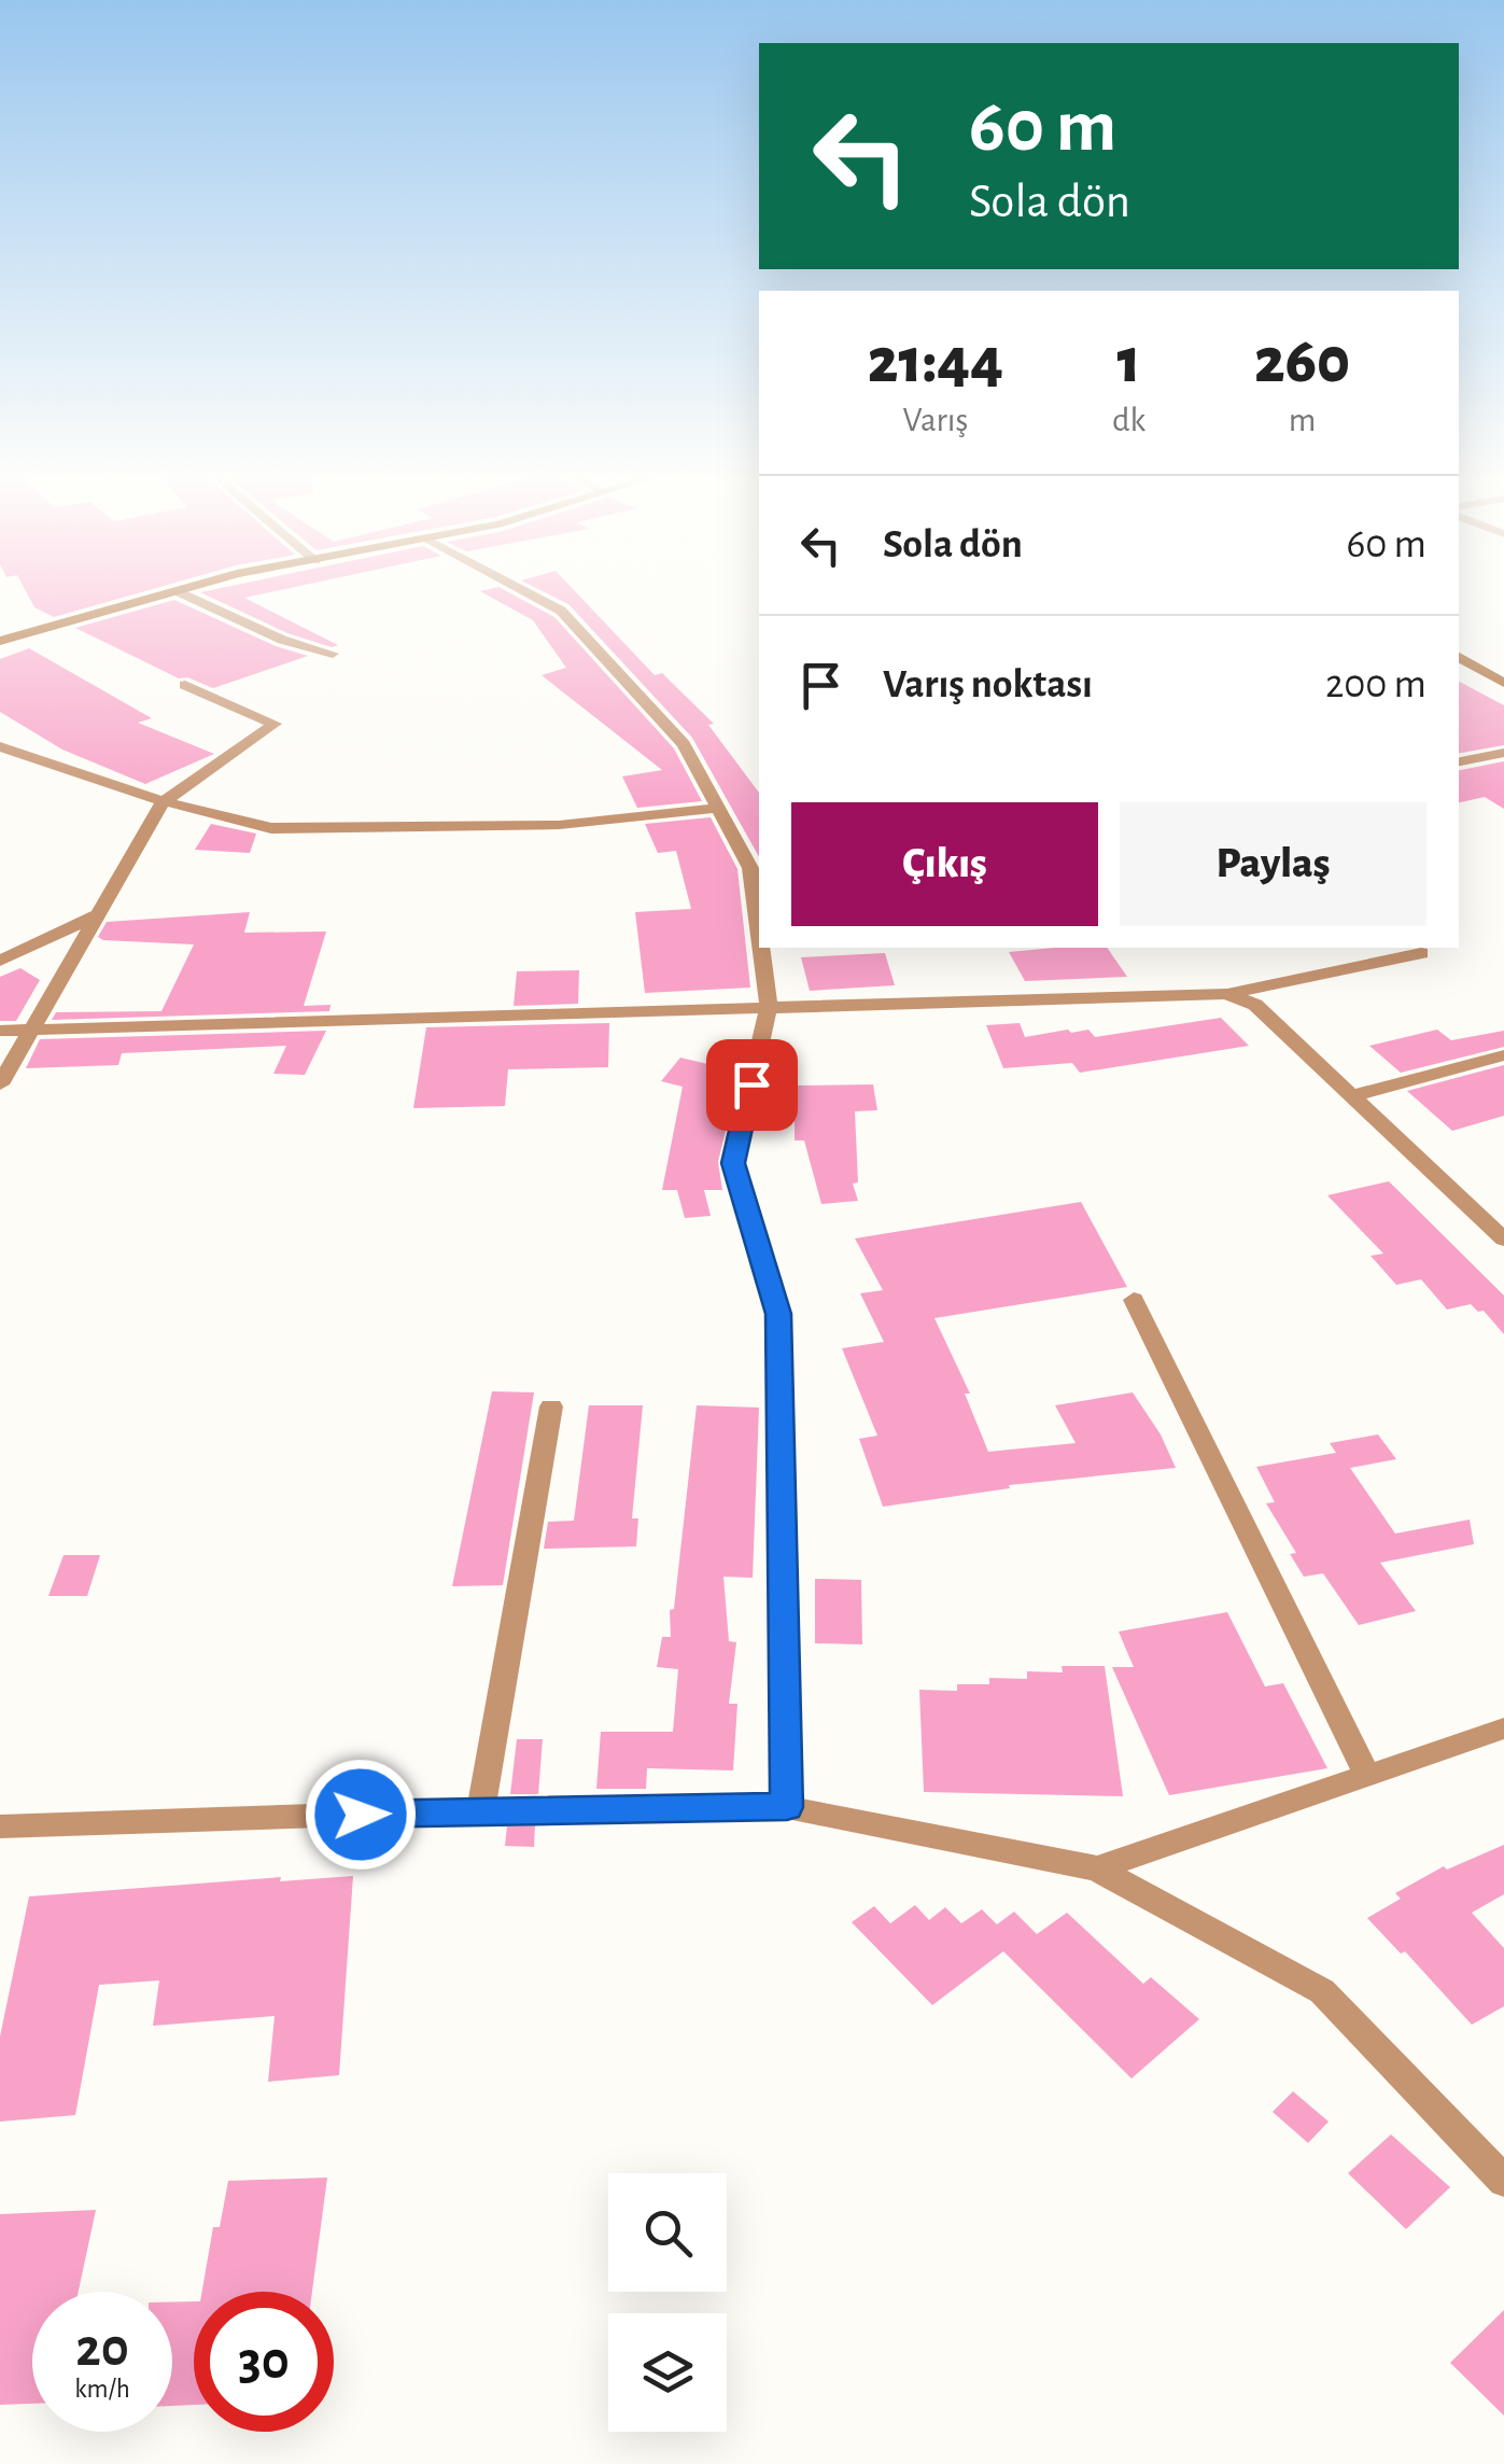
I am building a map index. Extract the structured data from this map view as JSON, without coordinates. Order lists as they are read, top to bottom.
{
  "page": {
    "turn": ["60 m", "Sola dön"],
    "eta": [
      "21:44",
      "Varış",
      "1",
      "dk",
      "260",
      "m"
    ],
    "list": [
      {
        "name": "Sola dön",
        "value": "60 m"
      },
      {
        "name": "Varış noktası",
        "value": "200 m"
      }
    ],
    "buttons": ["Çıkış", "Paylaş"],
    "speed": "20 km/h",
    "limit": "30"
  }
}
